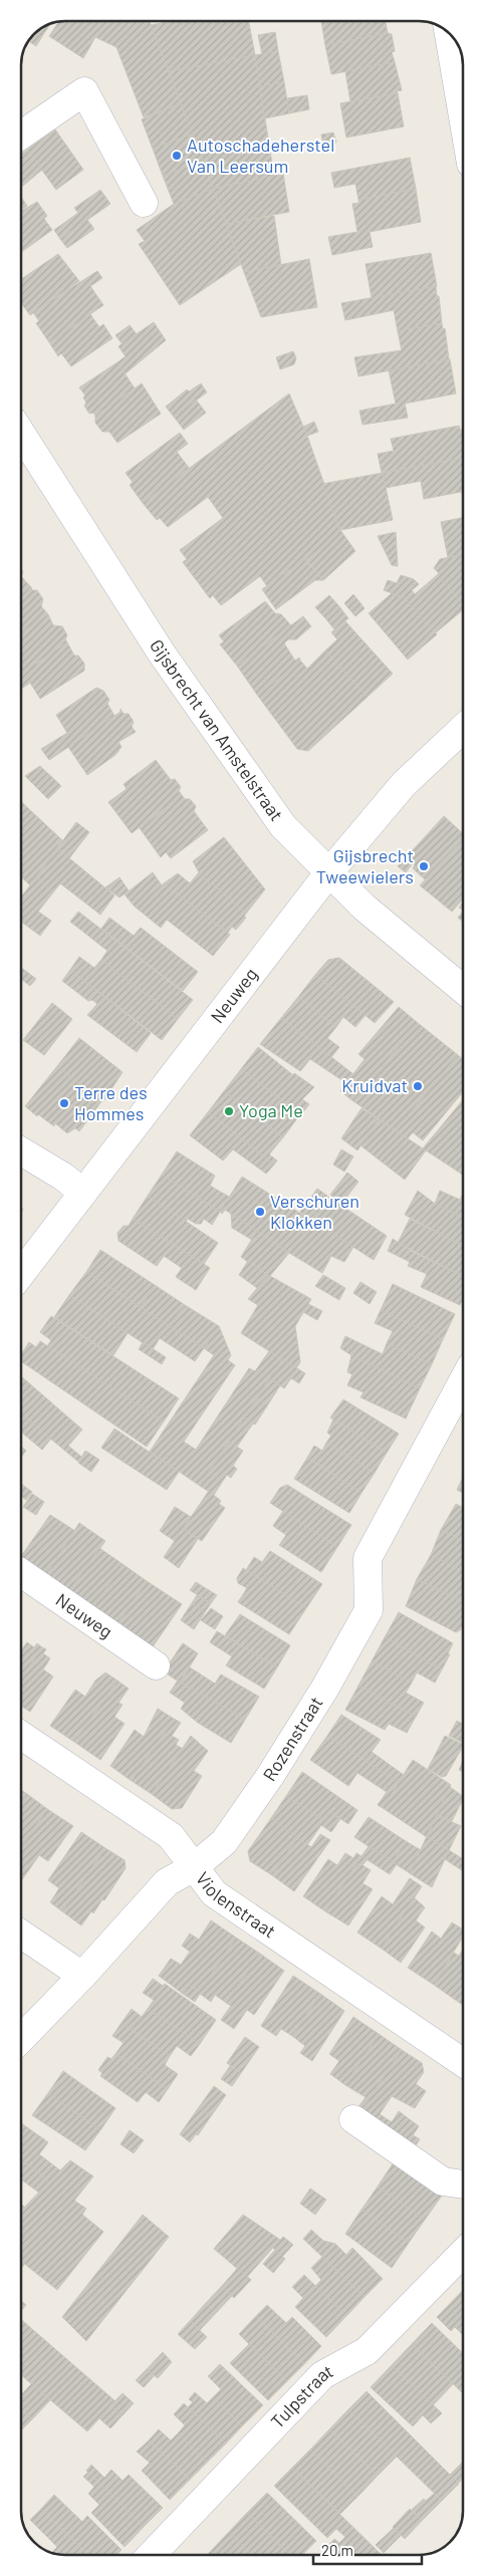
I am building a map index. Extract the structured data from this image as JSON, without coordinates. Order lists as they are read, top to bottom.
{
  "streets": {
    "street": [
      "Gijsbrecht van Amstelstraat",
      "Neuweg",
      "Rozenstraat",
      "Violenstraat",
      "Tulpstraat"
    ]
  },
  "crossings": [
    ["Gijsbrecht van Amstelstraat", "Neuweg"],
    ["Rozenstraat", "Violenstraat"]
  ],
  "places": [
    "Autoschadeherstel Van Leersum",
    "Gijsbrecht Tweewielers",
    "Kruidvat",
    "Terre des Hommes",
    "Yoga Me",
    "Verschuren Klokken"
  ],
  "scale_bar": "20 m"
}
